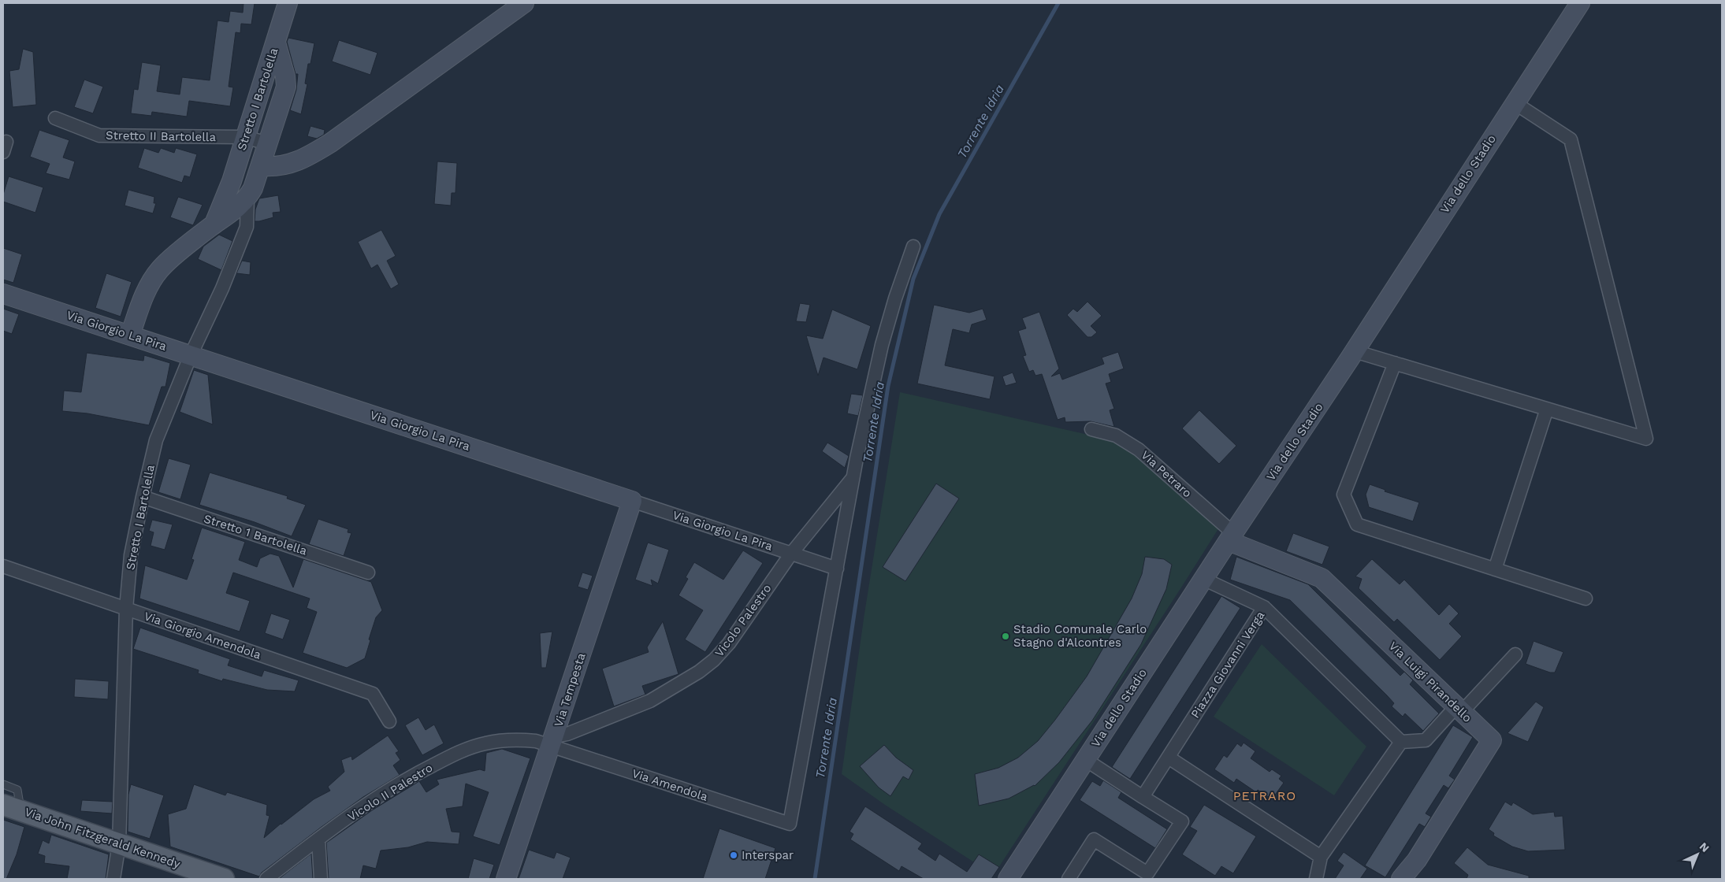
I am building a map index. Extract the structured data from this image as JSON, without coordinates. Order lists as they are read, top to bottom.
{
  "streets": {
    "main road": ["Via John Fitzgerald Kennedy"],
    "street": [
      "Stretto I Bartolella",
      "Stretto II Bartolella",
      "Via dello Stadio",
      "Via Giorgio La Pira",
      "Via Petraro",
      "Stretto 1 Bartolella",
      "Vicolo Palestro",
      "Via Giorgio Amendola",
      "Piazza Giovanni Verga",
      "Via Luigi Pirandello",
      "Via Tempesta",
      "Via Amendola",
      "Vicolo II Palestro"
    ]
  },
  "crossings": [
    ["Stretto I Bartolella", "Stretto II Bartolella"],
    ["Stretto I Bartolella", "Via Giorgio La Pira"],
    ["Stretto I Bartolella", "Stretto 1 Bartolella"],
    ["Stretto I Bartolella", "Via Giorgio Amendola"],
    ["Stretto I Bartolella", "Via John Fitzgerald Kennedy"],
    ["Via dello Stadio", "Via Petraro"],
    ["Via dello Stadio", "Via Luigi Pirandello"],
    ["Via Giorgio La Pira", "Vicolo Palestro"],
    ["Via Giorgio La Pira", "Via Tempesta"],
    ["Via Giorgio La Pira", "Via Amendola"],
    ["Via Petraro", "Via Luigi Pirandello"],
    ["Vicolo Palestro", "Via Tempesta"],
    ["Vicolo Palestro", "Via Amendola"],
    ["Vicolo Palestro", "Vicolo II Palestro"],
    ["Via Tempesta", "Via Amendola"],
    ["Via Tempesta", "Vicolo II Palestro"],
    ["Via Amendola", "Vicolo II Palestro"]
  ],
  "districts": ["PETRARO"],
  "water": ["Torrente Idria"],
  "places": ["Stadio Comunale Carlo Stagno d'Alcontres", "Interspar"],
  "north": "top right"
}
